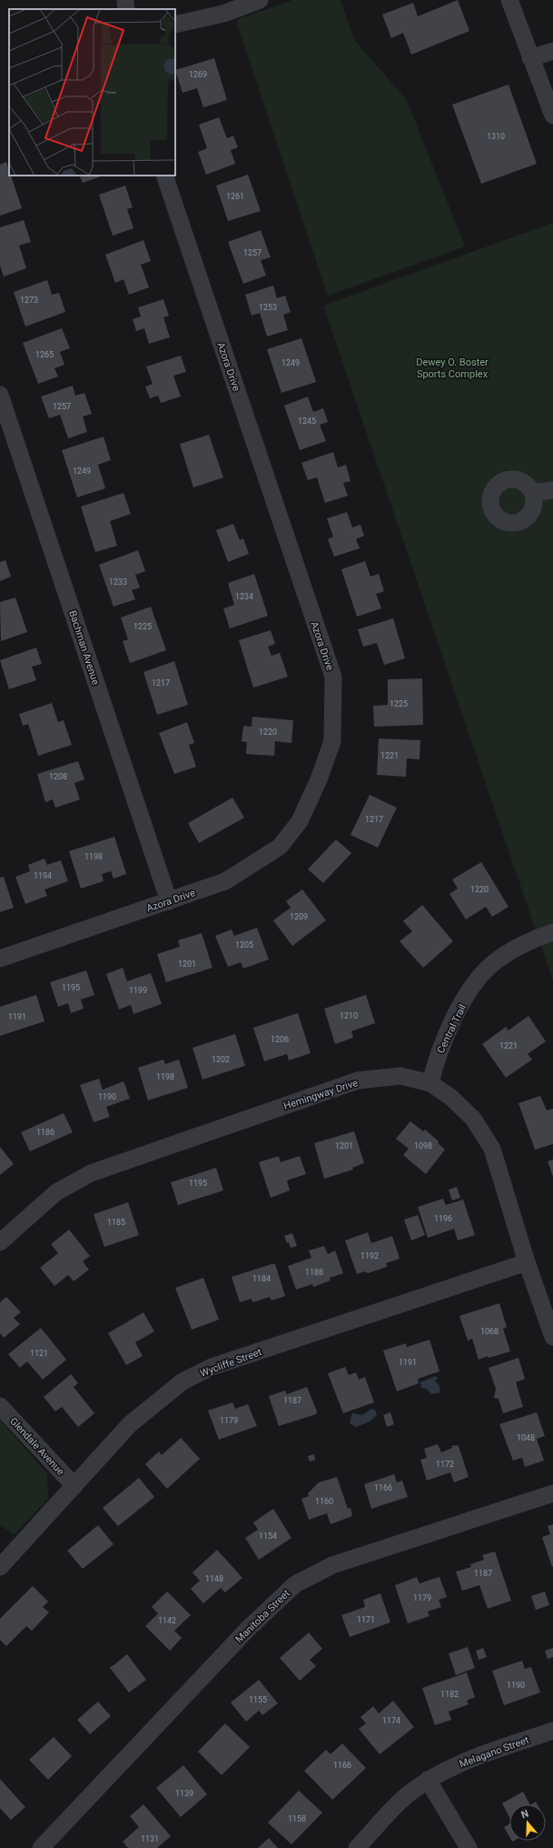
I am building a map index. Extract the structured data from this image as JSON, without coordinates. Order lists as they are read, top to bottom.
{
  "streets": {
    "street": [
      "Azora Drive",
      "Bachman Avenue",
      "Central Trail",
      "Hemingway Drive",
      "Wycliffe Street",
      "Glendale Avenue",
      "Manitoba Street",
      "Melagano Street"
    ]
  },
  "crossings": [
    ["Azora Drive", "Bachman Avenue"],
    ["Central Trail", "Hemingway Drive"],
    ["Hemingway Drive", "Wycliffe Street"],
    ["Wycliffe Street", "Glendale Avenue"]
  ],
  "parks": ["Dewey O. Boster Sports Complex"],
  "house_numbers": [
    "1269",
    "1310",
    "1261",
    "1257",
    "1273",
    "1253",
    "1265",
    "1249",
    "1257",
    "1245",
    "1249",
    "1233",
    "1234",
    "1225",
    "1217",
    "1225",
    "1220",
    "1221",
    "1208",
    "1217",
    "1198",
    "1194",
    "1220",
    "1209",
    "1205",
    "1201",
    "1195",
    "1199",
    "1210",
    "1191",
    "1206",
    "1221",
    "1202",
    "1198",
    "1190",
    "1186",
    "1201",
    "1098",
    "1195",
    "1196",
    "1185",
    "1192",
    "1188",
    "1184",
    "1068",
    "1121",
    "1191",
    "1187",
    "1179",
    "1048",
    "1172",
    "1166",
    "1160",
    "1154",
    "1187",
    "1148",
    "1179",
    "1171",
    "1142",
    "1190",
    "1182",
    "1155",
    "1174",
    "1166",
    "1139",
    "1158",
    "1131"
  ],
  "north": "top"
}
